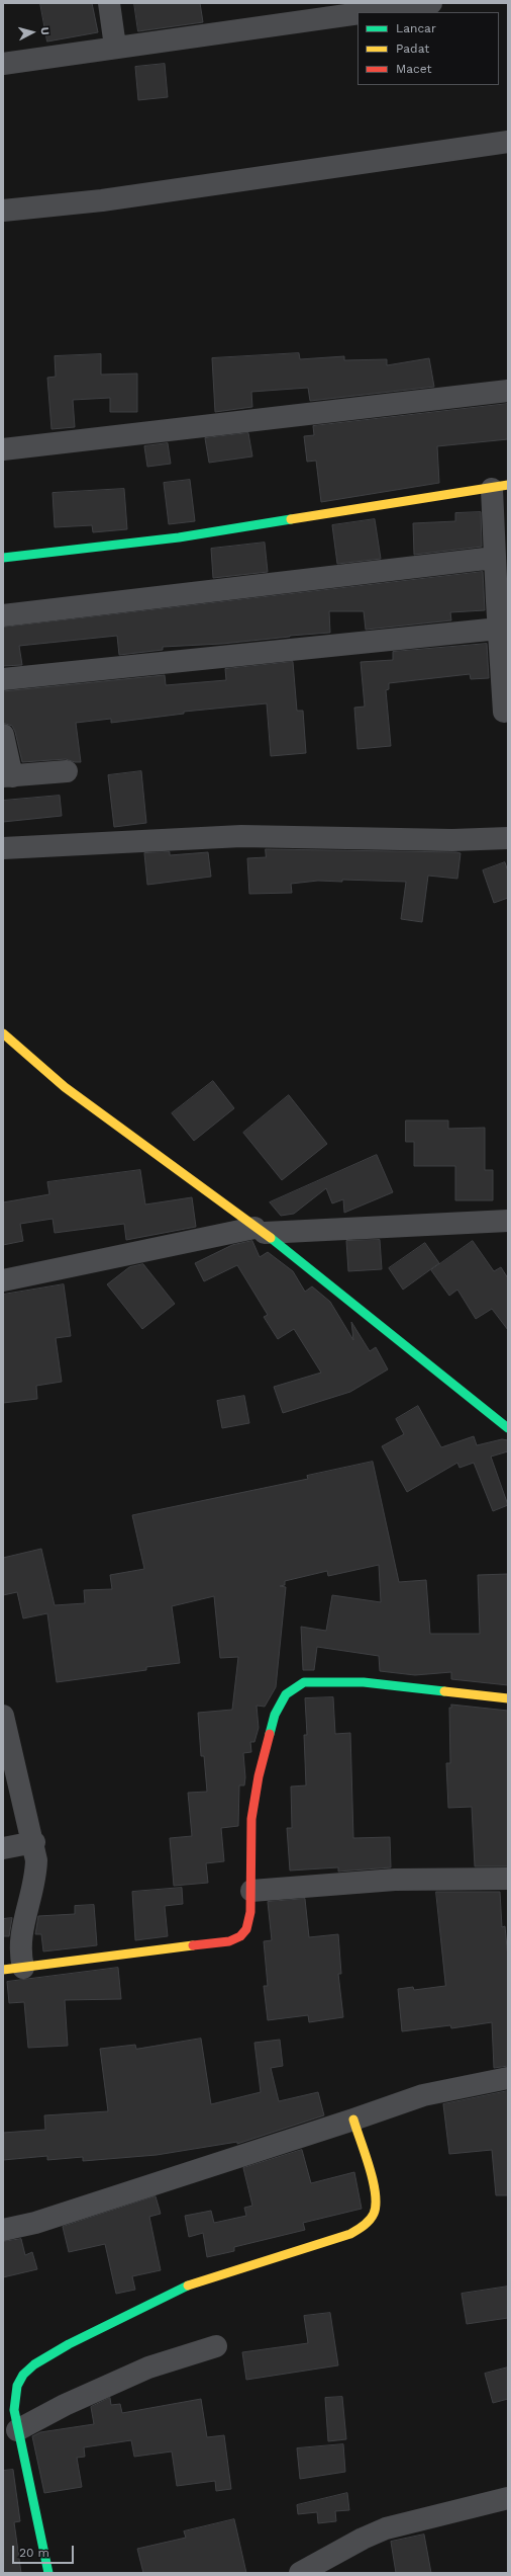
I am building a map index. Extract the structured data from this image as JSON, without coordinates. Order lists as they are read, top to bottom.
{
  "legend": ["Lancar", "Padat", "Macet"],
  "scale_bar": "20 m",
  "north": "right"
}
